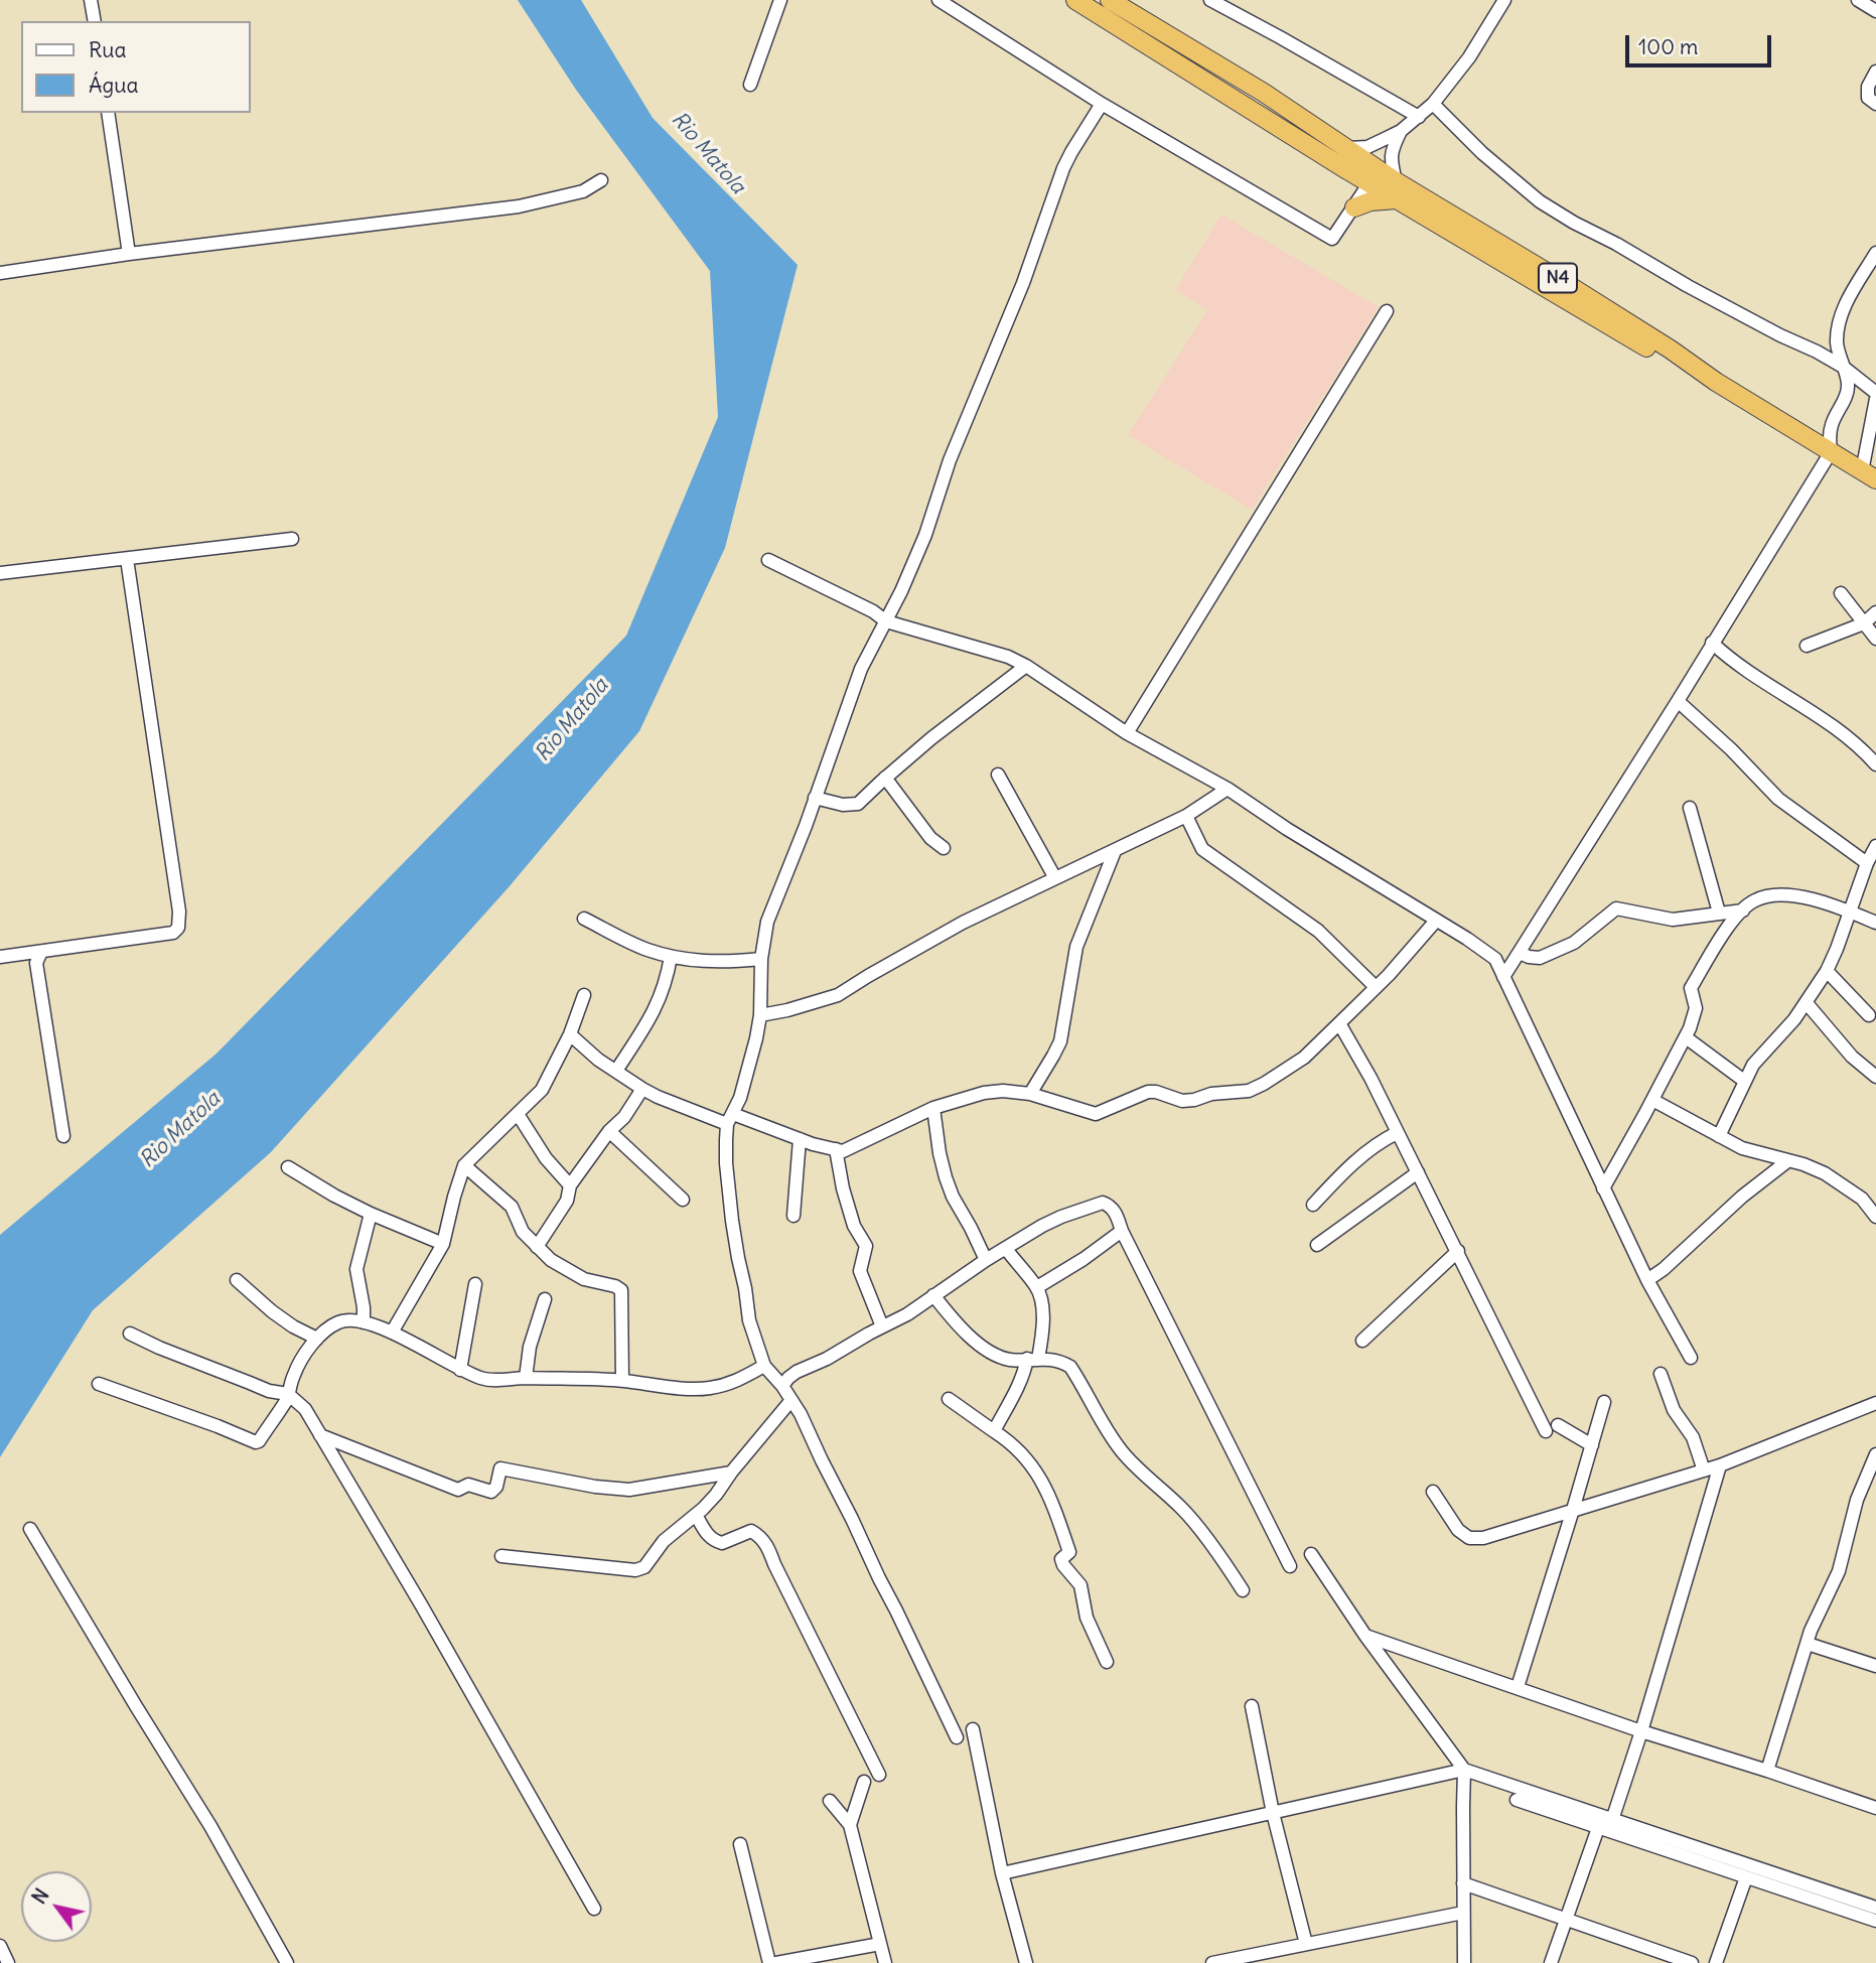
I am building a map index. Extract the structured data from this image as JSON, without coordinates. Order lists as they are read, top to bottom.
{
  "streets": {
    "highway": ["N4"]
  },
  "water": ["Rio Matola"],
  "legend": ["Rua", "Água"],
  "scale_bar": "100 m",
  "north": "top left"
}
